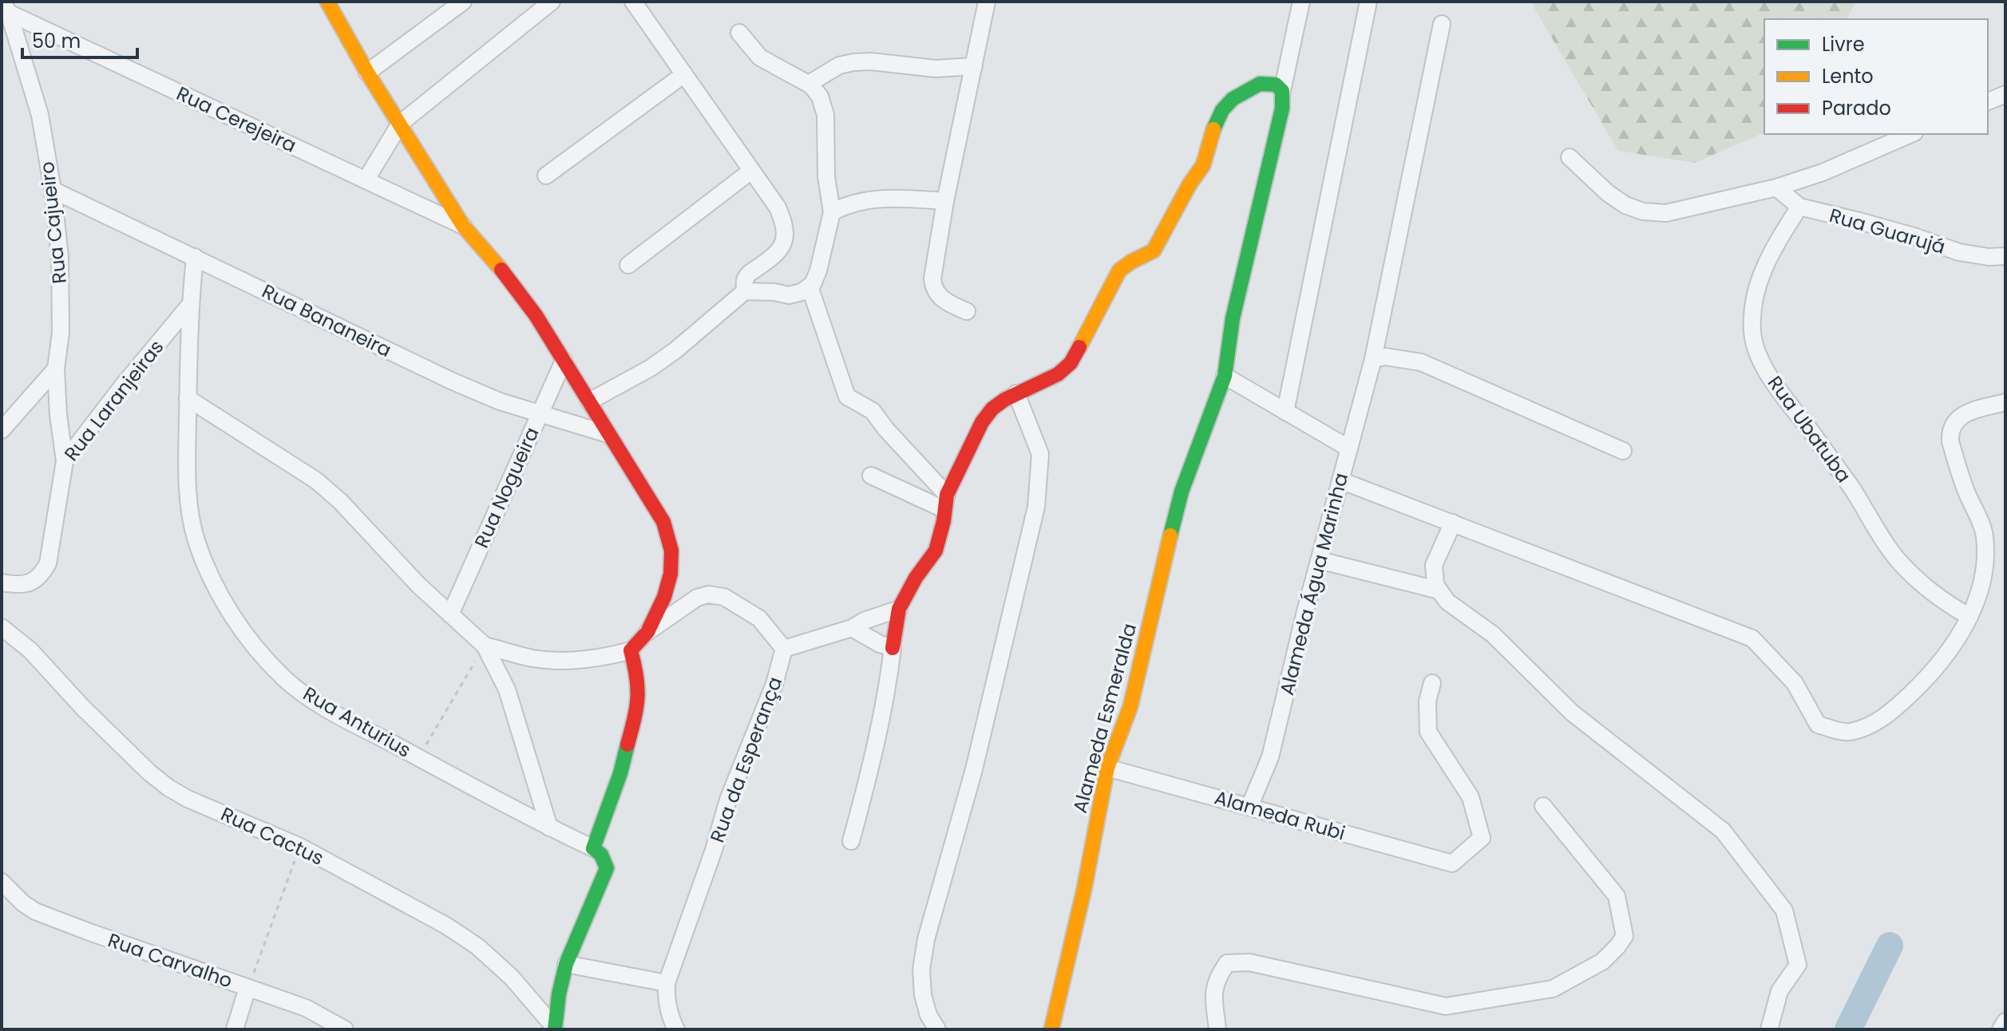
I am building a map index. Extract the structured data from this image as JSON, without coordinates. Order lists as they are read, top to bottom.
{
  "streets": {
    "street": [
      "Rua Cerejeira",
      "Rua Cajueiro",
      "Rua Guarujá",
      "Rua Bananeira",
      "Rua Laranjeiras",
      "Rua Ubatuba",
      "Rua Nogueira",
      "Alameda Água Marinha",
      "Alameda Esmeralda",
      "Rua Anturius",
      "Rua da Esperança",
      "Alameda Rubi",
      "Rua Cactus",
      "Rua Carvalho"
    ]
  },
  "crossings": [
    ["Rua Cerejeira", "Rua Cajueiro"],
    ["Rua Cajueiro", "Rua Bananeira"],
    ["Rua Cajueiro", "Rua Laranjeiras"],
    ["Rua Guarujá", "Rua Ubatuba"],
    ["Rua Bananeira", "Rua Nogueira"],
    ["Rua Bananeira", "Rua Anturius"],
    ["Rua Laranjeiras", "Rua Anturius"],
    ["Alameda Água Marinha", "Alameda Rubi"],
    ["Alameda Esmeralda", "Alameda Rubi"]
  ],
  "legend": ["Livre", "Lento", "Parado"],
  "scale_bar": "50 m"
}
